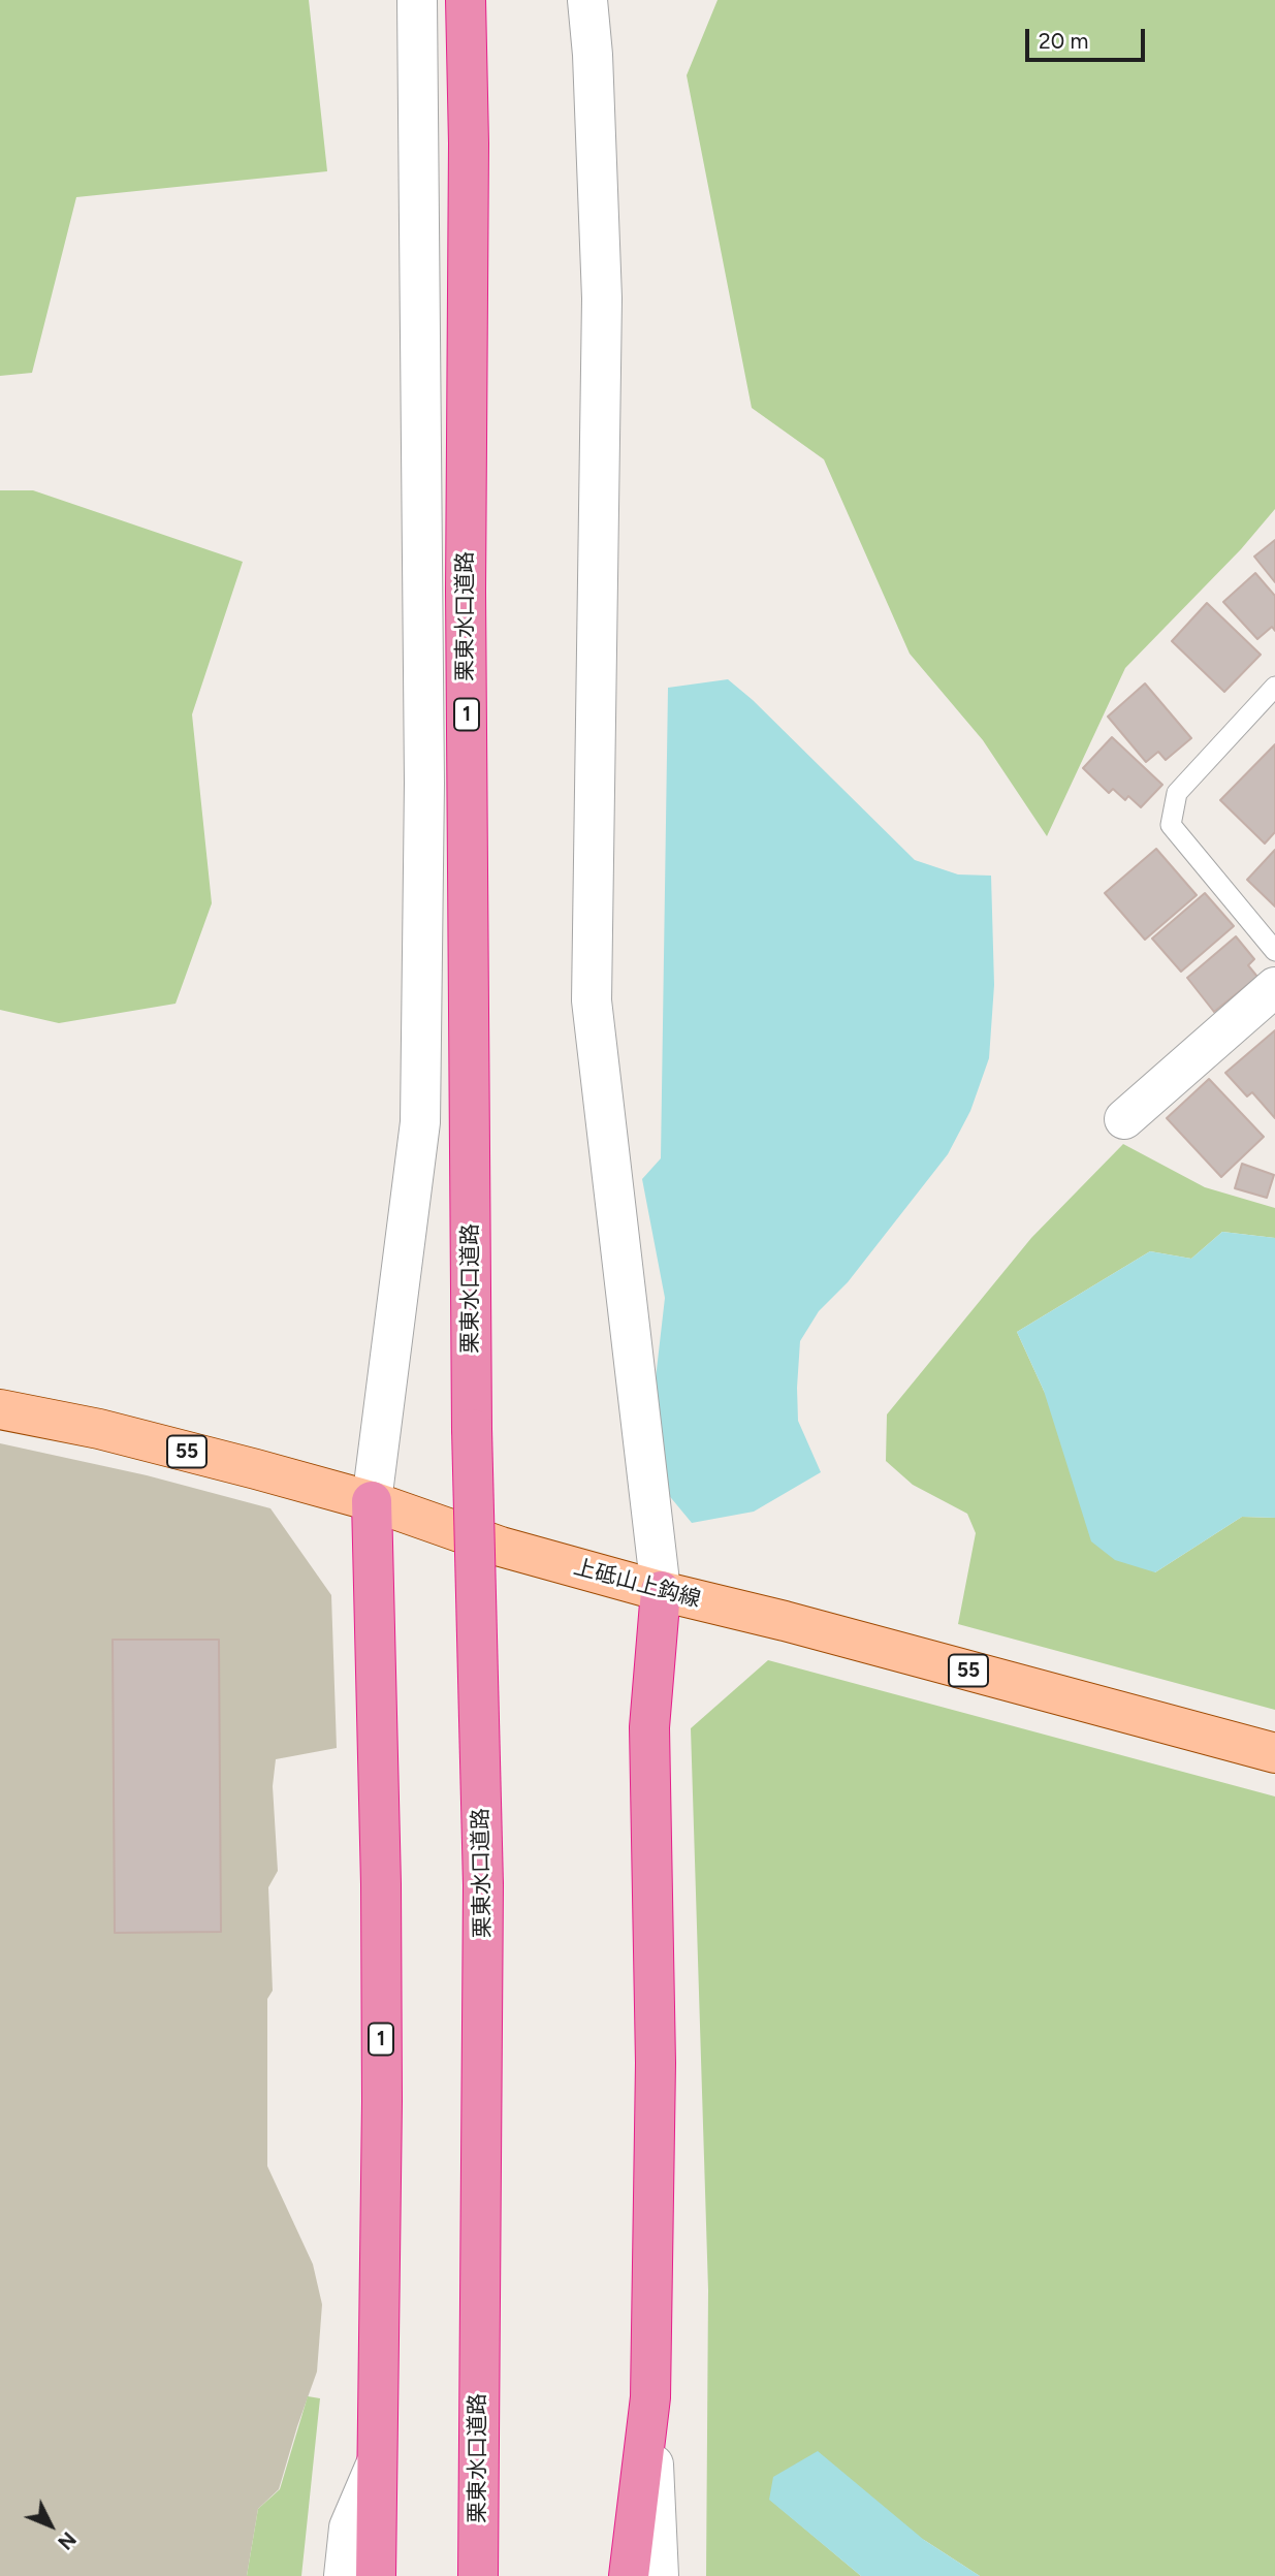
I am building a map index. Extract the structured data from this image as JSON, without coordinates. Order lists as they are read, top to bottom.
{
  "streets": {
    "highway": ["栗東水口道路", "1"],
    "main road": ["55", "上砥山上鈎線"]
  },
  "crossings": [
    ["1", "上砥山上鈎線"]
  ],
  "scale_bar": "20 m",
  "north": "bottom right"
}
